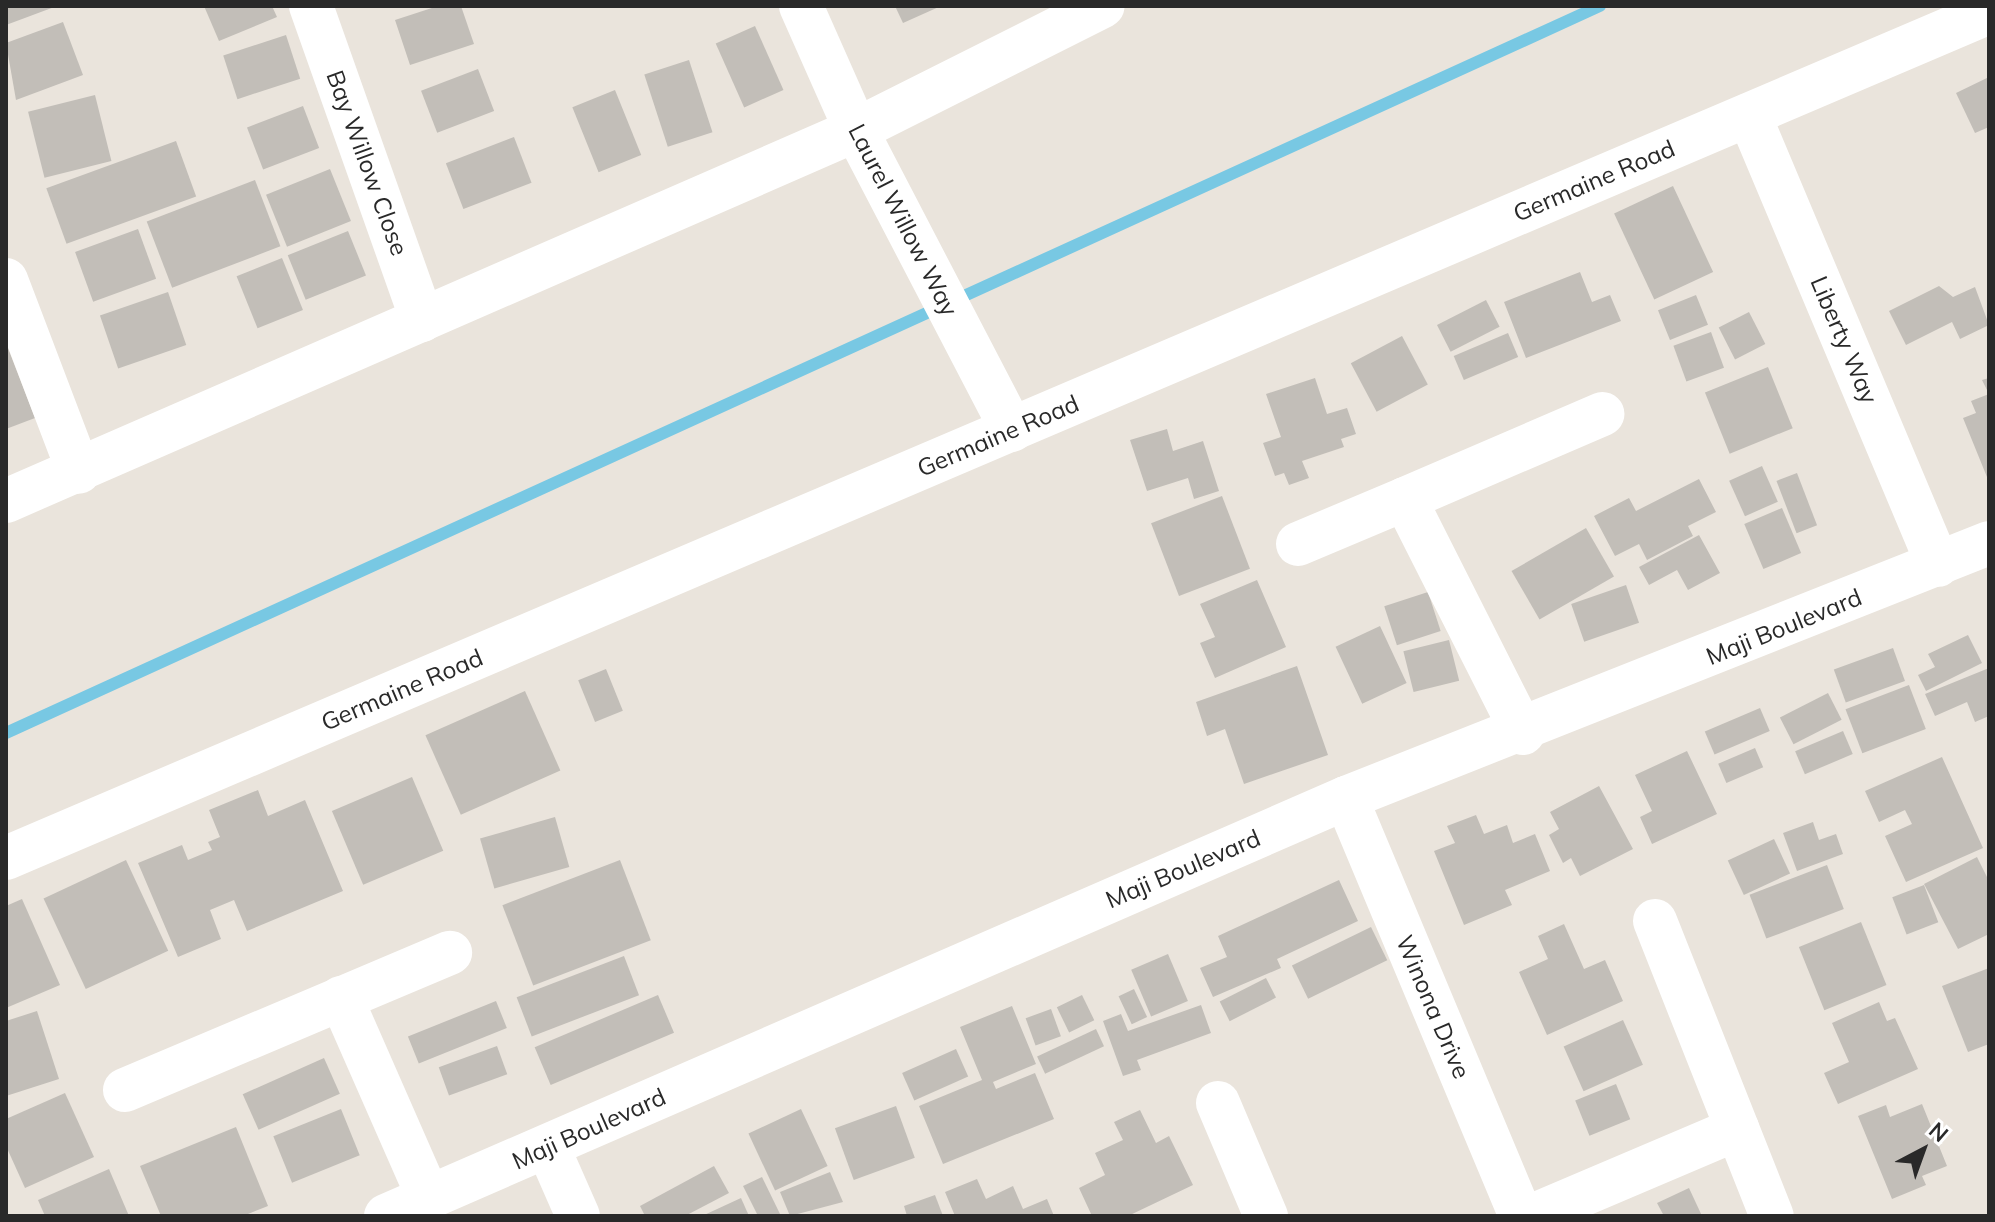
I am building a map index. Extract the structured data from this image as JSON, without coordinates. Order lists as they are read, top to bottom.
{
  "streets": {
    "street": [
      "Bay Willow Close",
      "Germaine Road",
      "Laurel Willow Way",
      "Liberty Way",
      "Maji Boulevard",
      "Winona Drive"
    ]
  },
  "crossings": [
    ["Germaine Road", "Laurel Willow Way"],
    ["Germaine Road", "Liberty Way"],
    ["Liberty Way", "Maji Boulevard"],
    ["Maji Boulevard", "Winona Drive"]
  ],
  "north": "top right"
}
